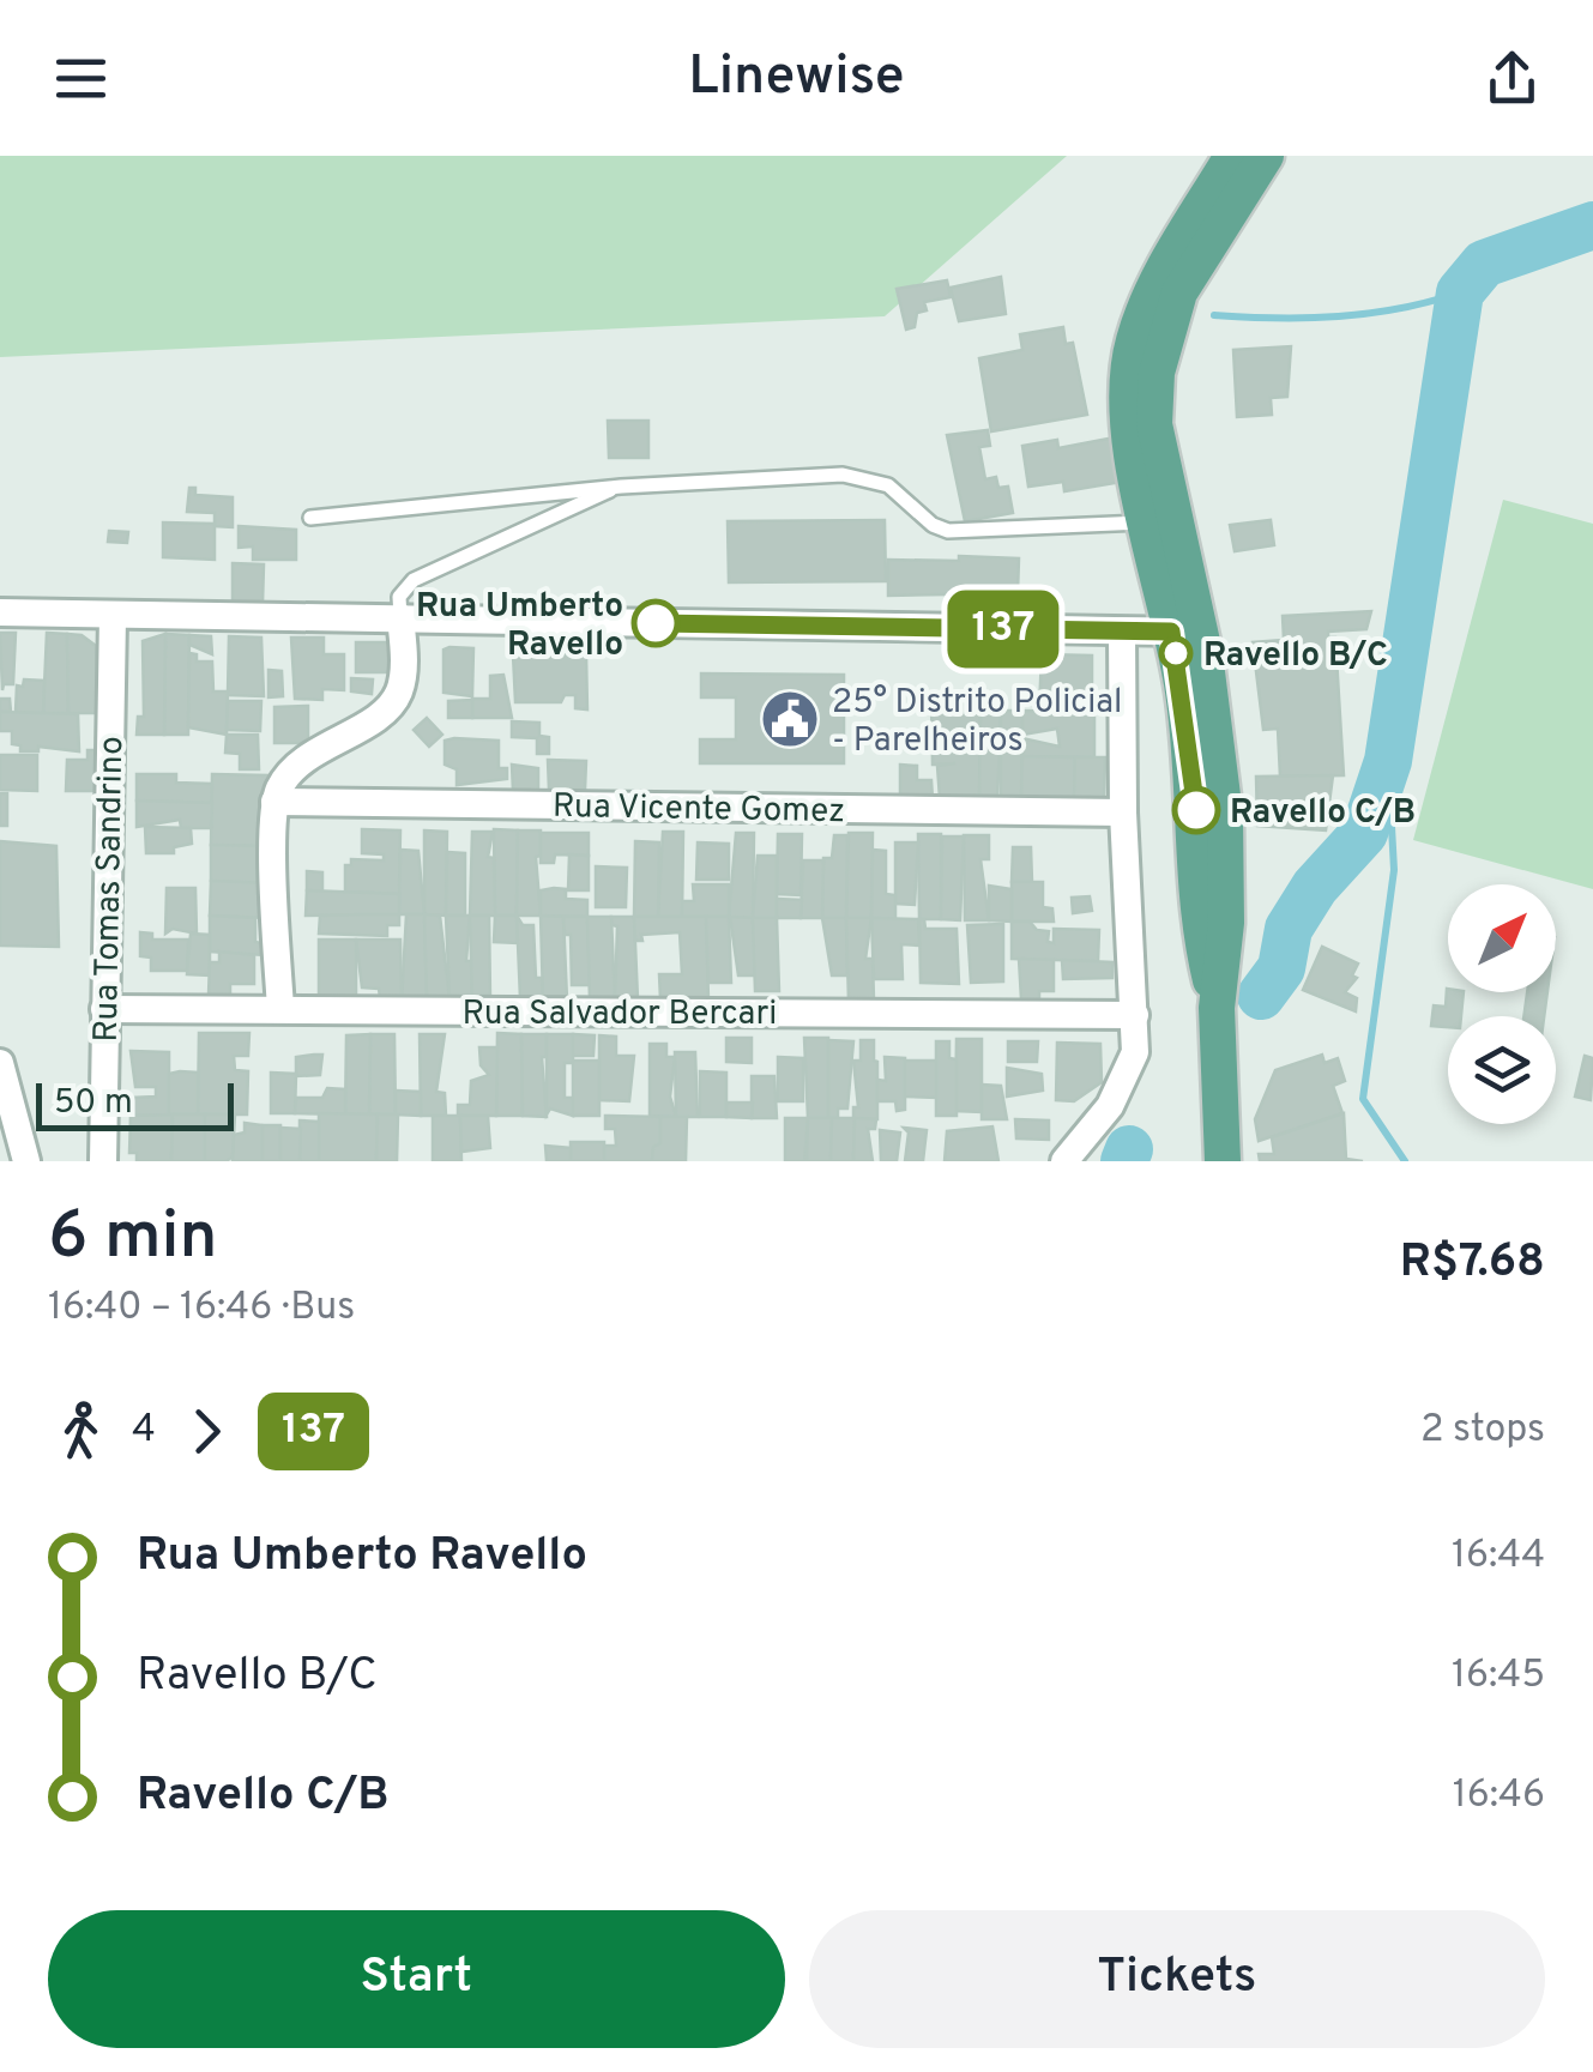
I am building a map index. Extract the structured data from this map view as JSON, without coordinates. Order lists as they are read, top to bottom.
{
  "streets": {
    "street": ["Rua Vicente Gomez", "Rua Tomas Sandrino", "Rua Salvador Bercari"]
  },
  "crossings": [
    ["Rua Tomas Sandrino", "Rua Salvador Bercari"]
  ],
  "places": {
    "other": ["Rua Umberto Ravello", "Ravello B/C", "Ravello C/B"],
    "public building": ["25° Distrito Policial - Parelheiros"]
  },
  "lines": ["bus line 137"],
  "scale_bar": "50 m",
  "north": "top right",
  "page": {
    "header": "Linewise",
    "on_map": "137",
    "scale": "50 m",
    "heading": ["6 min", "16:40 – 16:46 · Bus", "R$7.68"],
    "legs": ["4", "137", "2 stops"],
    "list": [
      {
        "name": "Rua Umberto Ravello",
        "value": "16:44"
      },
      {
        "name": "Ravello B/C",
        "value": "16:45"
      },
      {
        "name": "Ravello C/B",
        "value": "16:46"
      }
    ],
    "buttons": ["Start", "Tickets"]
  }
}
